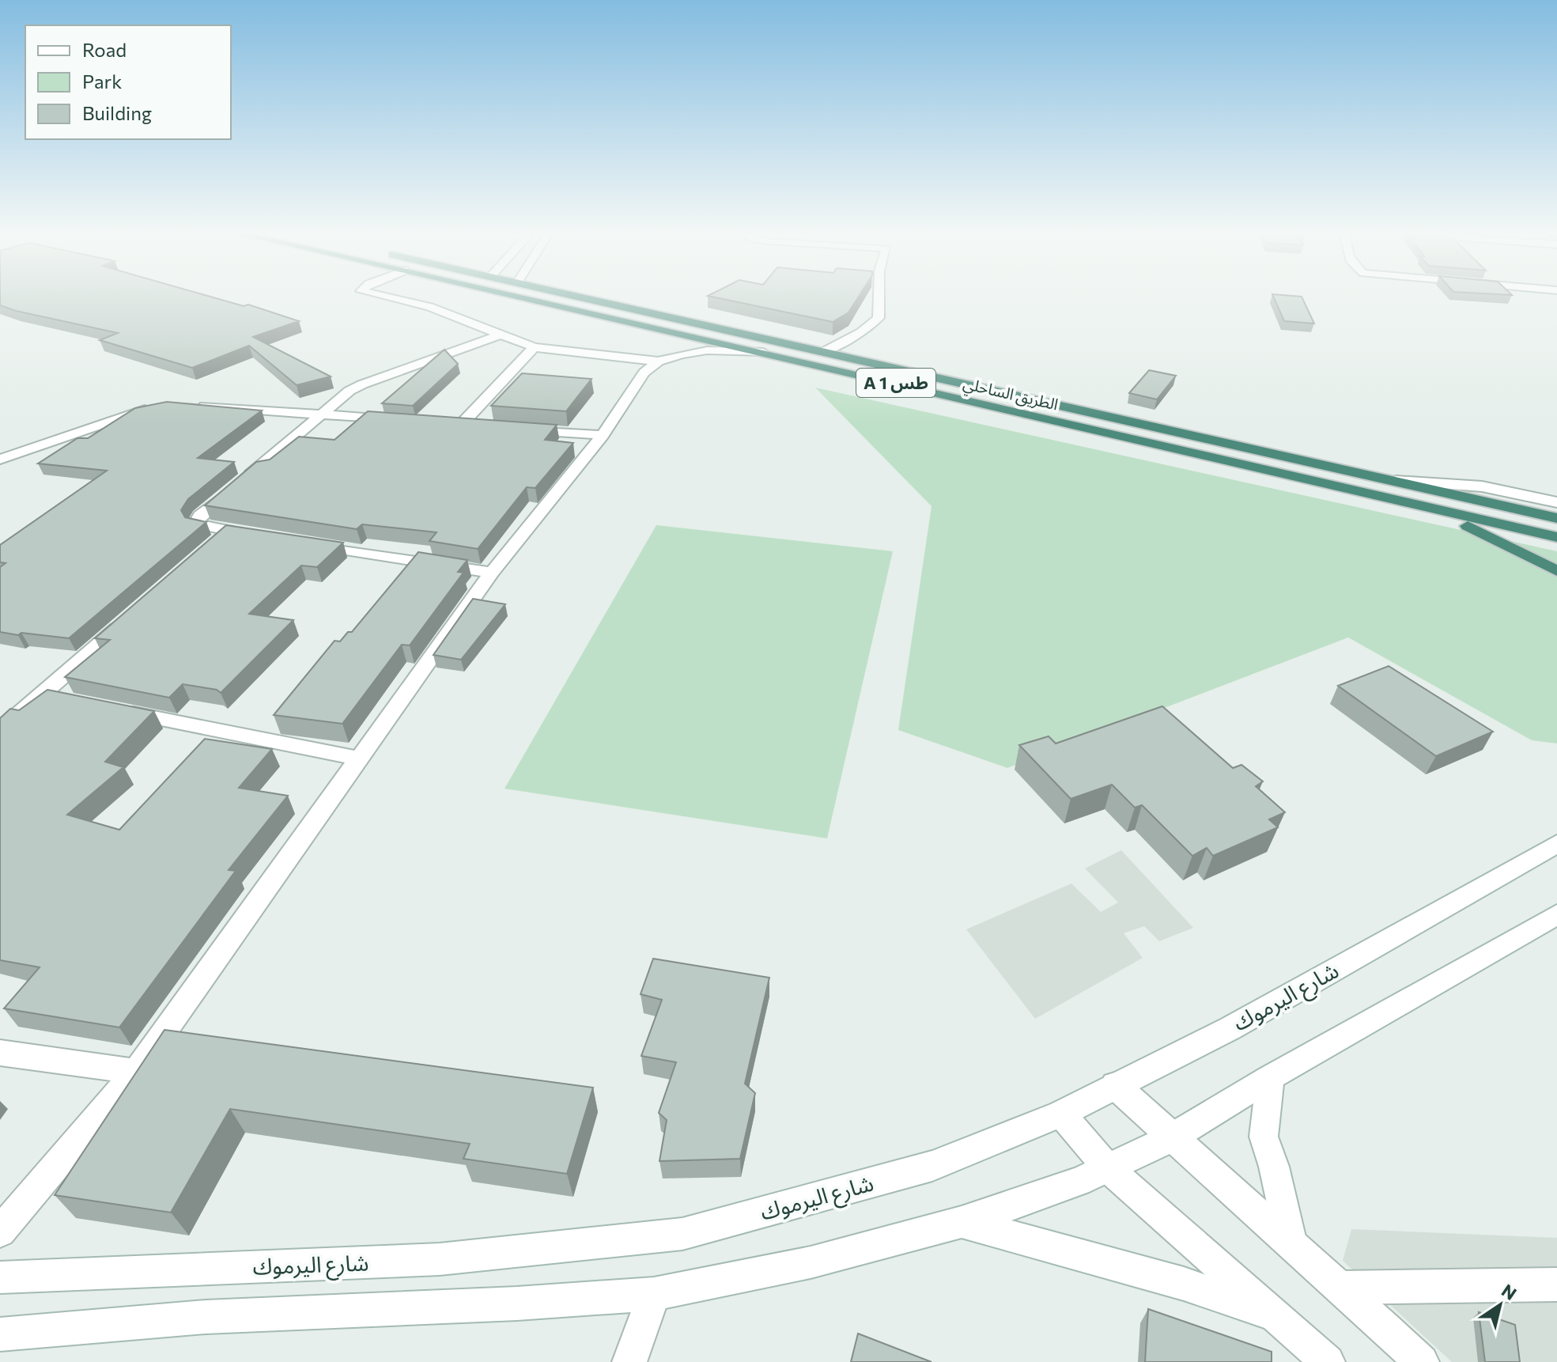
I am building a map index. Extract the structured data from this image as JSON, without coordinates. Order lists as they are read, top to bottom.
{
  "streets": {
    "highway": ["A 1 طس", "الطريق الساحلي"],
    "street": ["شارع اليرموك"]
  },
  "legend": ["Road", "Park", "Building"],
  "north": "top right"
}
